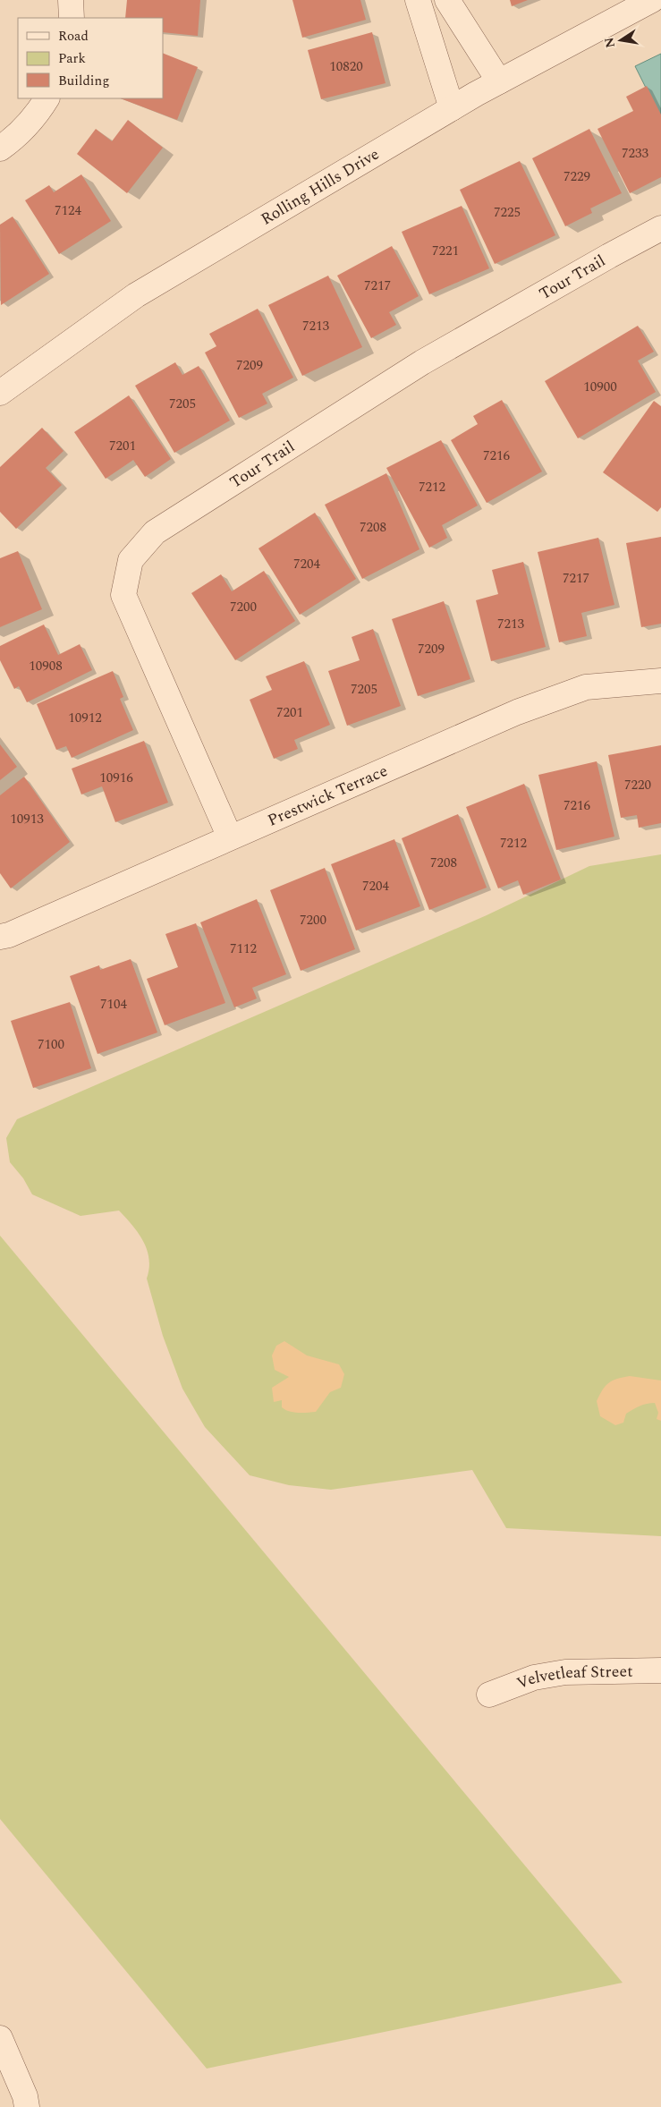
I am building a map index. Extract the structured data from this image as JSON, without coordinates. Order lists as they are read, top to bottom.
{
  "streets": {
    "street": [
      "Rolling Hills Drive",
      "Tour Trail",
      "Prestwick Terrace",
      "Velvetleaf Street"
    ]
  },
  "crossings": [
    ["Tour Trail", "Prestwick Terrace"]
  ],
  "house_numbers": [
    "10820",
    "7233",
    "7229",
    "7124",
    "7225",
    "7221",
    "7217",
    "7213",
    "7209",
    "10900",
    "7205",
    "7201",
    "7216",
    "7212",
    "7208",
    "7204",
    "7217",
    "7200",
    "7213",
    "7209",
    "10908",
    "7205",
    "7201",
    "10912",
    "10916",
    "7220",
    "7216",
    "10913",
    "7212",
    "7208",
    "7204",
    "7200",
    "7112",
    "7104",
    "7100"
  ],
  "legend": ["Road", "Park", "Building"],
  "north": "left"
}
